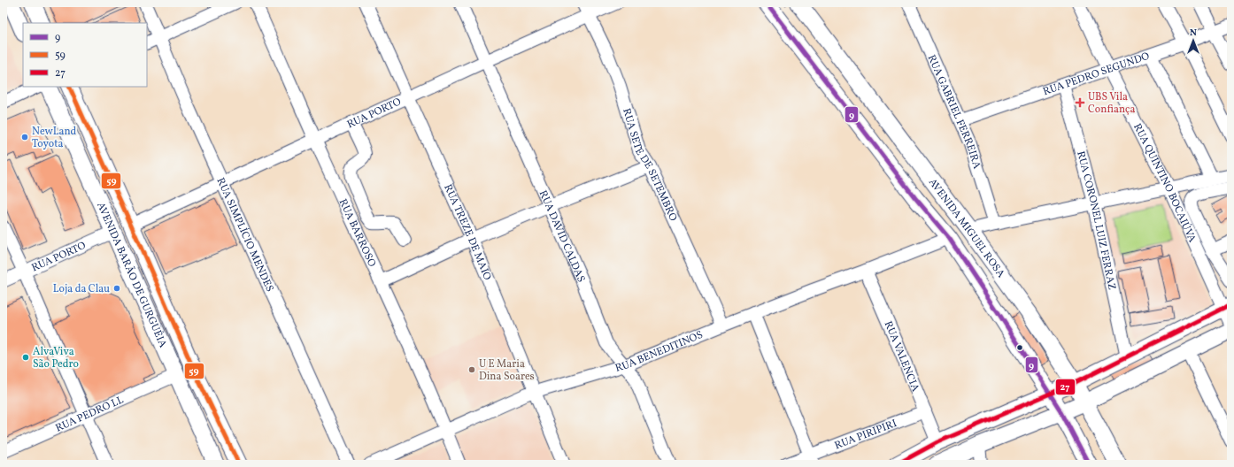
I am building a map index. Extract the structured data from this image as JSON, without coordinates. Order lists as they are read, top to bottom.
{
  "streets": {
    "main road": ["AVENIDA MIGUEL ROSA", "AVENIDA BARÃO DE GURGUÉIA"],
    "street": [
      "RUA PEDRO SEGUNDO",
      "RUA PORTO",
      "RUA GABRIEL FERREIRA",
      "RUA SETE DE SETEMBRO",
      "RUA QUINTINO BOCAIÚVA",
      "RUA CORONEL LUIZ FERRAZ",
      "RUA TREZE DE MAIO",
      "RUA BARROSO",
      "RUA SIMPLÍCIO MENDES",
      "RUA DAVID CALDAS",
      "RUA BENEDITINOS",
      "RUA VALENCIA",
      "RUA PEDRO LL",
      "RUA PIRIPIRI"
    ]
  },
  "crossings": [
    ["RUA PEDRO SEGUNDO", "RUA GABRIEL FERREIRA"],
    ["RUA PEDRO SEGUNDO", "RUA QUINTINO BOCAIÚVA"],
    ["RUA PEDRO SEGUNDO", "RUA CORONEL LUIZ FERRAZ"],
    ["RUA PORTO", "RUA SETE DE SETEMBRO"],
    ["RUA PORTO", "RUA TREZE DE MAIO"],
    ["RUA PORTO", "RUA BARROSO"],
    ["RUA PORTO", "RUA SIMPLÍCIO MENDES"],
    ["RUA PORTO", "RUA DAVID CALDAS"],
    ["RUA PORTO", "AVENIDA BARÃO DE GURGUÉIA"],
    ["RUA SETE DE SETEMBRO", "RUA BENEDITINOS"],
    ["AVENIDA MIGUEL ROSA", "RUA BENEDITINOS"],
    ["RUA TREZE DE MAIO", "RUA BENEDITINOS"],
    ["RUA BARROSO", "RUA BENEDITINOS"],
    ["RUA DAVID CALDAS", "RUA BENEDITINOS"],
    ["AVENIDA BARÃO DE GURGUÉIA", "RUA PEDRO LL"],
    ["RUA BENEDITINOS", "RUA VALENCIA"],
    ["RUA VALENCIA", "RUA PIRIPIRI"]
  ],
  "places": {
    "health": ["UBS Vila Confiança"],
    "other": [
      "NewLand Toyota",
      "Loja da Clau",
      "AlvaViva São Pedro",
      "U E Maria Dina Soares"
    ]
  },
  "lines": ["transit line 9", "transit line 59", "transit line 27"],
  "legend": ["9", "59", "27"],
  "north": "top"
}
